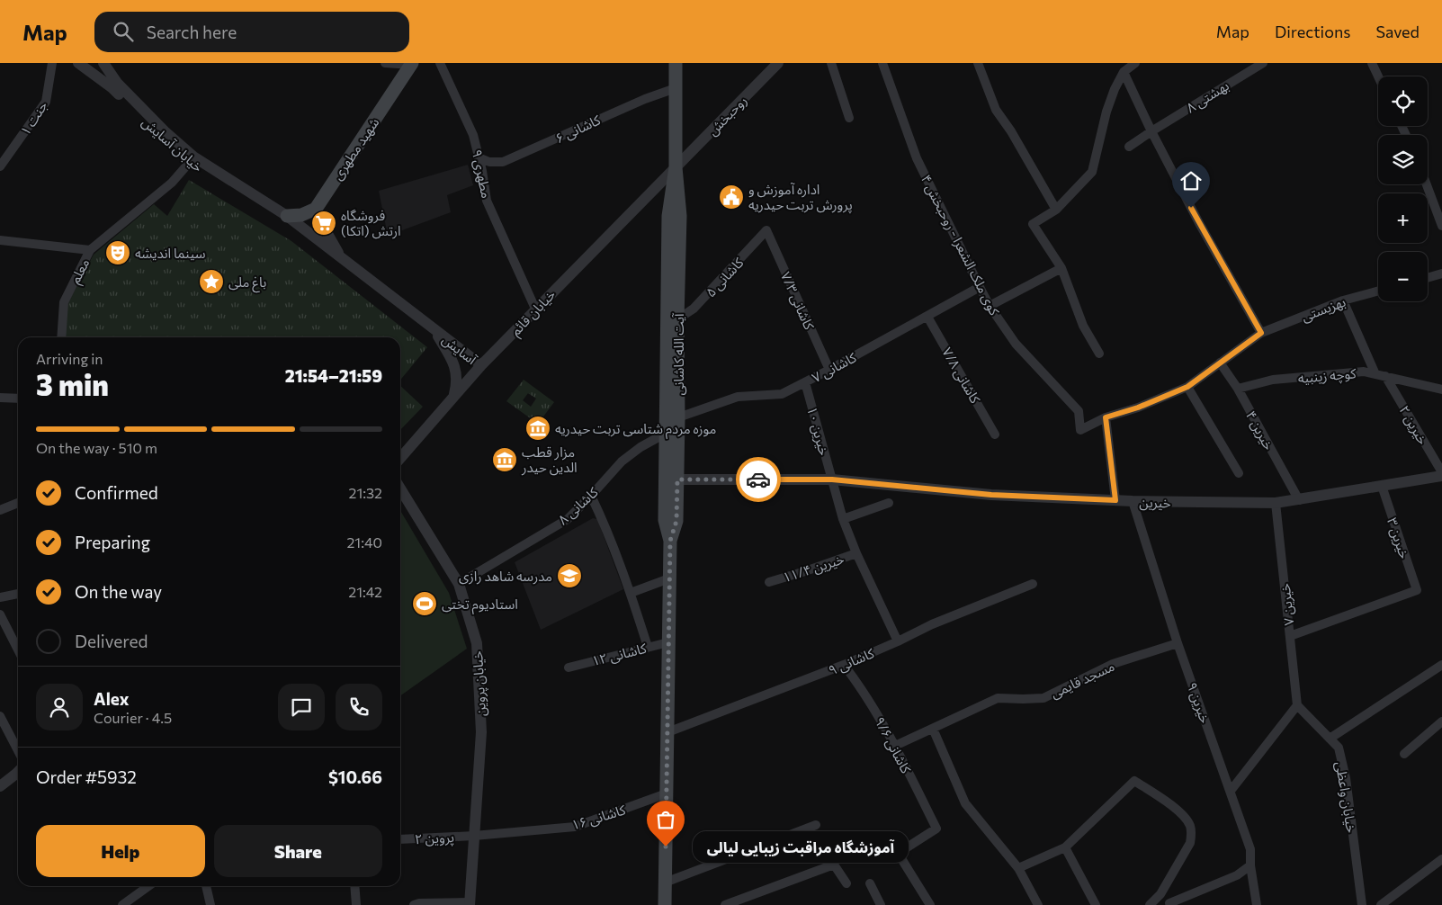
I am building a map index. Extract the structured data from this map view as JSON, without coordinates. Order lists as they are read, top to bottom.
{
  "streets": {
    "main road": ["شهید مطهری", "آیت الله کاشانی"],
    "street": [
      "بهشتی ۸",
      "روحبخش",
      "جنت ۱",
      "کاشانی ۶",
      "خیابان آسایش",
      "مطهری ۹",
      "کوی ملک الشعرا - روحبخش ۴",
      "معلم",
      "کاشانی ۵",
      "کاشانی ۷/۳",
      "بهزیستی",
      "خیابان قائم",
      "آسایش",
      "کاشانی ۷",
      "کاشانی ۷/۸",
      "کوچه زینبیه",
      "خیرین ۲",
      "خیرین ۴",
      "خیرین ۱۰",
      "خیرین",
      "کاشانی ۸",
      "خیرین ۳",
      "خیرین ۱۱/۴",
      "خیرین ۷",
      "کاشانی ۱۲",
      "کاشانی ۹",
      "مسجد قایمی",
      "خیابان پروین",
      "خیرین ۹",
      "کاشانی ۹/۶",
      "خیابان واعظی",
      "کاشانی ۱۶",
      "پروین ۲"
    ]
  },
  "crossings": [
    ["روحبخش", "خیابان قائم"],
    ["روحبخش", "آیت الله کاشانی"],
    ["کاشانی ۶", "مطهری ۹"],
    ["کاشانی ۶", "آیت الله کاشانی"],
    ["خیابان آسایش", "شهید مطهری"],
    ["خیابان آسایش", "معلم"],
    ["خیابان آسایش", "آسایش"],
    ["مطهری ۹", "خیابان قائم"],
    ["کوی ملک الشعرا - روحبخش ۴", "بهزیستی"],
    ["کوی ملک الشعرا - روحبخش ۴", "کاشانی ۷"],
    ["کاشانی ۵", "کاشانی ۷/۳"],
    ["کاشانی ۵", "آیت الله کاشانی"],
    ["کاشانی ۷/۳", "کاشانی ۷"],
    ["بهزیستی", "خیرین ۴"],
    ["خیابان قائم", "آسایش"],
    ["خیابان قائم", "آیت الله کاشانی"],
    ["آیت الله کاشانی", "کاشانی ۷"],
    ["آیت الله کاشانی", "خیرین"],
    ["آیت الله کاشانی", "کاشانی ۸"],
    ["آیت الله کاشانی", "کاشانی ۱۲"],
    ["آیت الله کاشانی", "کاشانی ۹"],
    ["آیت الله کاشانی", "کاشانی ۱۶"],
    ["کاشانی ۷", "کاشانی ۷/۸"],
    ["کاشانی ۷", "خیرین ۱۰"],
    ["کوچه زینبیه", "خیرین ۲"],
    ["کوچه زینبیه", "خیرین ۴"],
    ["خیرین ۲", "خیرین"],
    ["خیرین ۴", "خیرین"],
    ["خیرین ۱۰", "خیرین"],
    ["خیرین ۱۰", "خیرین ۱۱/۴"],
    ["خیرین ۱۰", "کاشانی ۹"],
    ["خیرین", "خیرین ۳"],
    ["خیرین", "خیرین ۷"],
    ["خیرین", "خیرین ۹"],
    ["کاشانی ۸", "خیابان پروین"],
    ["خیرین ۳", "خیرین ۷"],
    ["خیرین ۷", "خیابان واعظی"],
    ["کاشانی ۹", "کاشانی ۹/۶"],
    ["مسجد قایمی", "خیرین ۹"],
    ["مسجد قایمی", "کاشانی ۹/۶"],
    ["خیابان پروین", "کاشانی ۱۶"],
    ["خیابان پروین", "پروین ۲"],
    ["کاشانی ۱۶", "پروین ۲"]
  ],
  "places": {
    "public building": ["اداره آموزش و پرورش تربت حیدریه"],
    "supermarket": ["فروشگاه ارتش (اتکا)"],
    "theatre": ["سینما اندیشه"],
    "place": ["باغ ملی"],
    "museum": ["موزه مردم شتاسی تربت حیدریه", "مزار قطب الدین حیدر"],
    "school or university": ["مدرسه شاهد رازی"],
    "sports": ["استادیوم تختی"],
    "other": ["آموزشگاه مراقبت زیبایی لیالی"]
  },
  "page": {
    "header": "Map",
    "search": "Search here",
    "nav": ["Map", "Directions", "Saved"],
    "map_buttons": ["+", "−"],
    "heading": ["3 min", "Arriving in", "21:54–21:59"],
    "panel": [
      "Alex",
      "Courier · 4.5",
      "Order #5932",
      "$10.66"
    ],
    "bar": "On the way · 510 m",
    "list": [
      ["Confirmed", "21:32"],
      ["Preparing", "21:40"],
      ["On the way", "21:42"],
      "Delivered"
    ],
    "buttons": ["Help", "Share"],
    "bubble": "آموزشگاه مراقبت زیبایی لیالی"
  }
}
